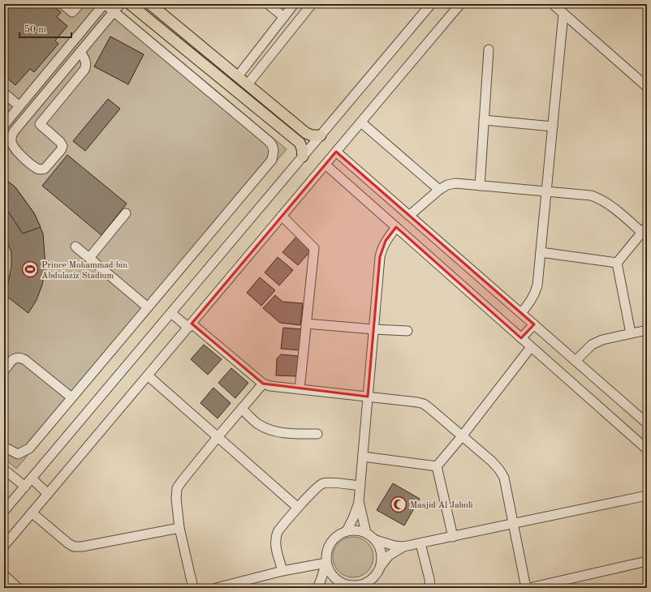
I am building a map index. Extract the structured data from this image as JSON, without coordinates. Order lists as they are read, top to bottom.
{
  "places": {
    "sports": ["Prince Mohammad bin Abdulaziz Stadium"],
    "mosque": ["Masjid Al Jaboli"]
  },
  "scale_bar": "50 m"
}
